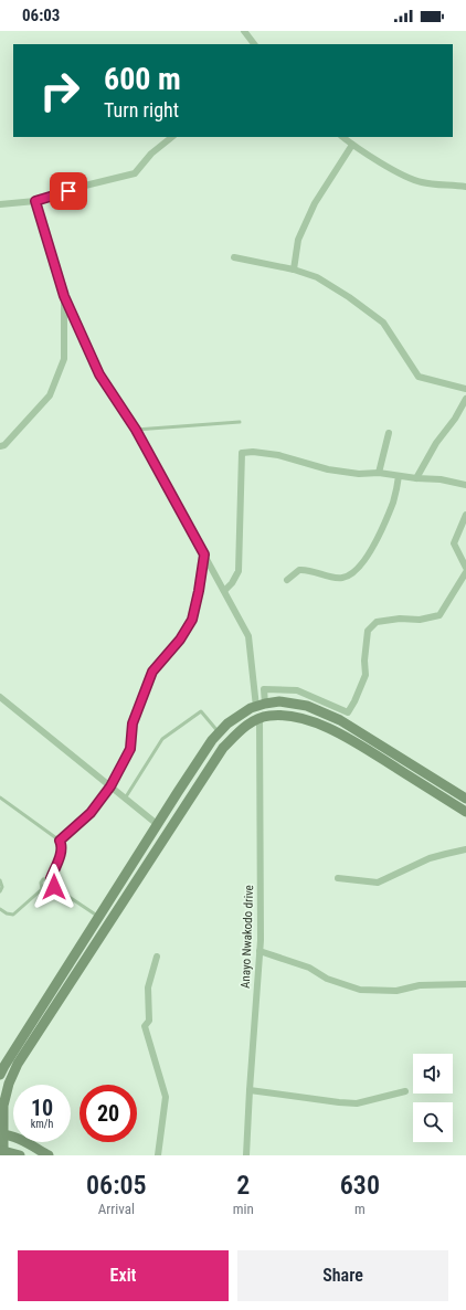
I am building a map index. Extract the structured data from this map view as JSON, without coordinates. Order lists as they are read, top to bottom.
{
  "streets": {
    "street": ["Anayo Nwakodo drive"]
  },
  "page": {
    "status": "06:03",
    "turn": ["600 m", "Turn right"],
    "speed": "10 km/h",
    "limit": "20",
    "eta": [
      "06:05",
      "Arrival",
      "2",
      "min",
      "630",
      "m"
    ],
    "buttons": ["Exit", "Share"]
  }
}
